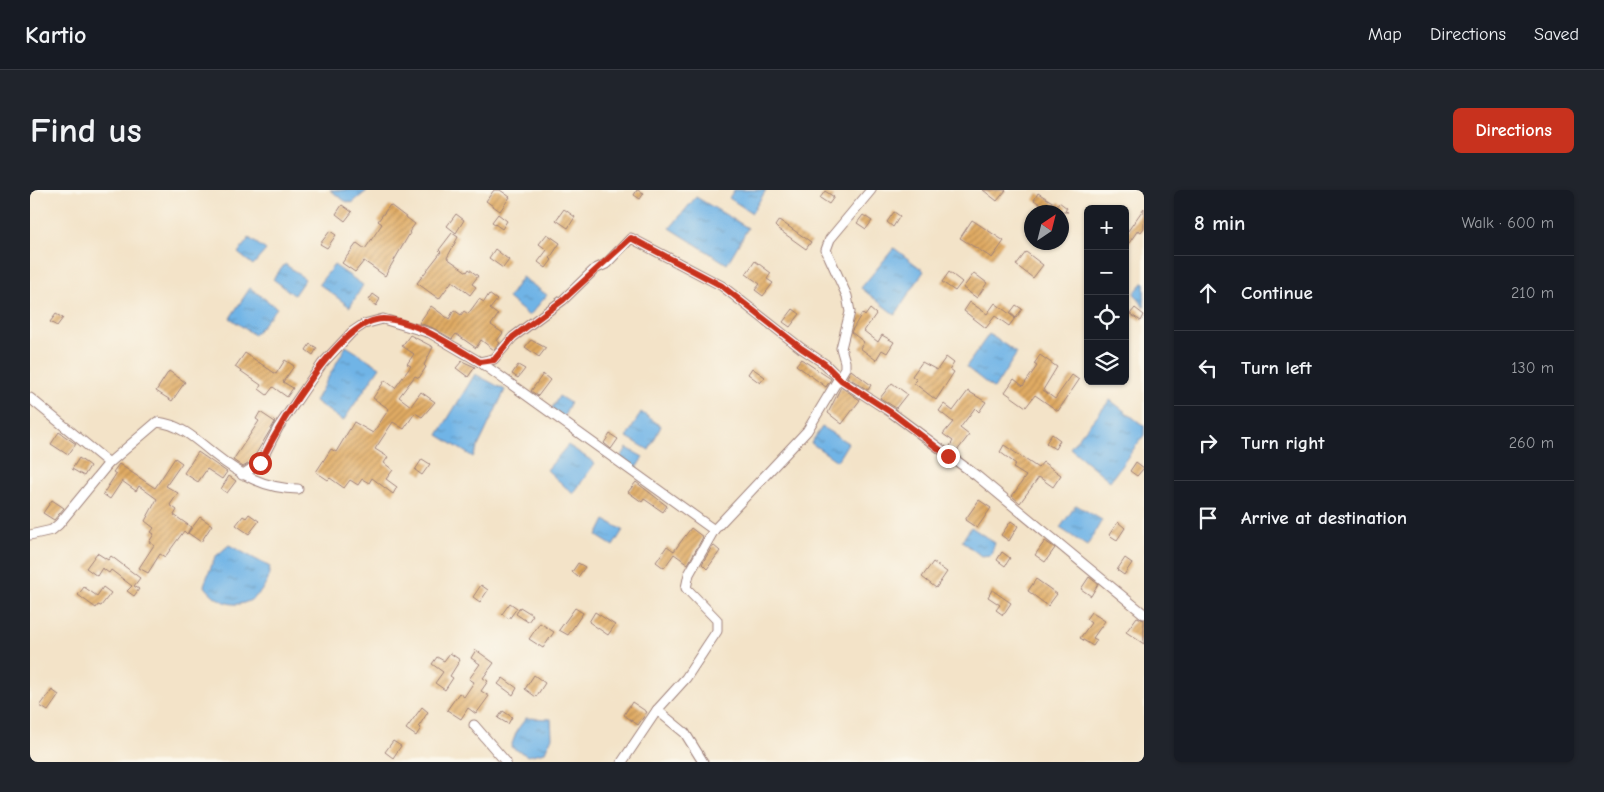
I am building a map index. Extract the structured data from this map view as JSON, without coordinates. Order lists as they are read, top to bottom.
{
  "north": "top right",
  "page": {
    "header": "Kartio",
    "nav": ["Map", "Directions", "Saved"],
    "buttons": "Directions",
    "title": "Find us",
    "heading": ["8 min", "Walk · 600 m"],
    "map_buttons": ["+", "−"],
    "list": [
      ["Continue", "210 m"],
      ["Turn left", "130 m"],
      ["Turn right", "260 m"],
      "Arrive at destination"
    ]
  }
}
